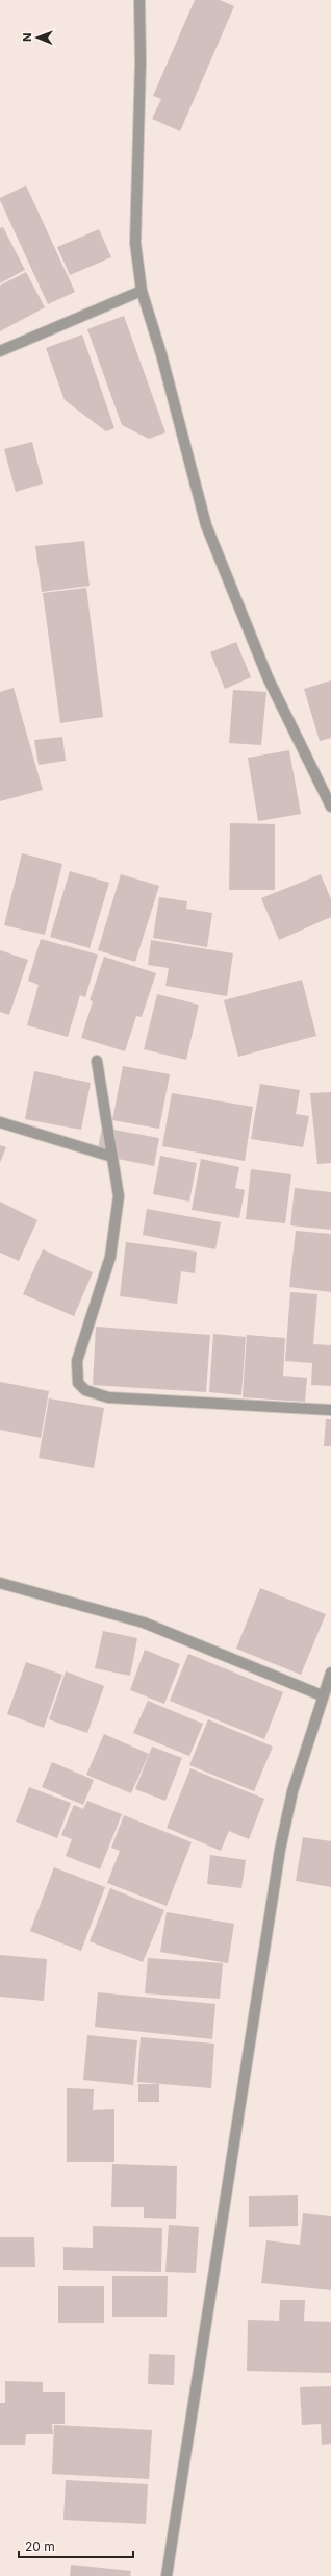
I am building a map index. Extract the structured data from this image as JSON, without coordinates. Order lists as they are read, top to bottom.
{
  "scale_bar": "20 m",
  "north": "left"
}
